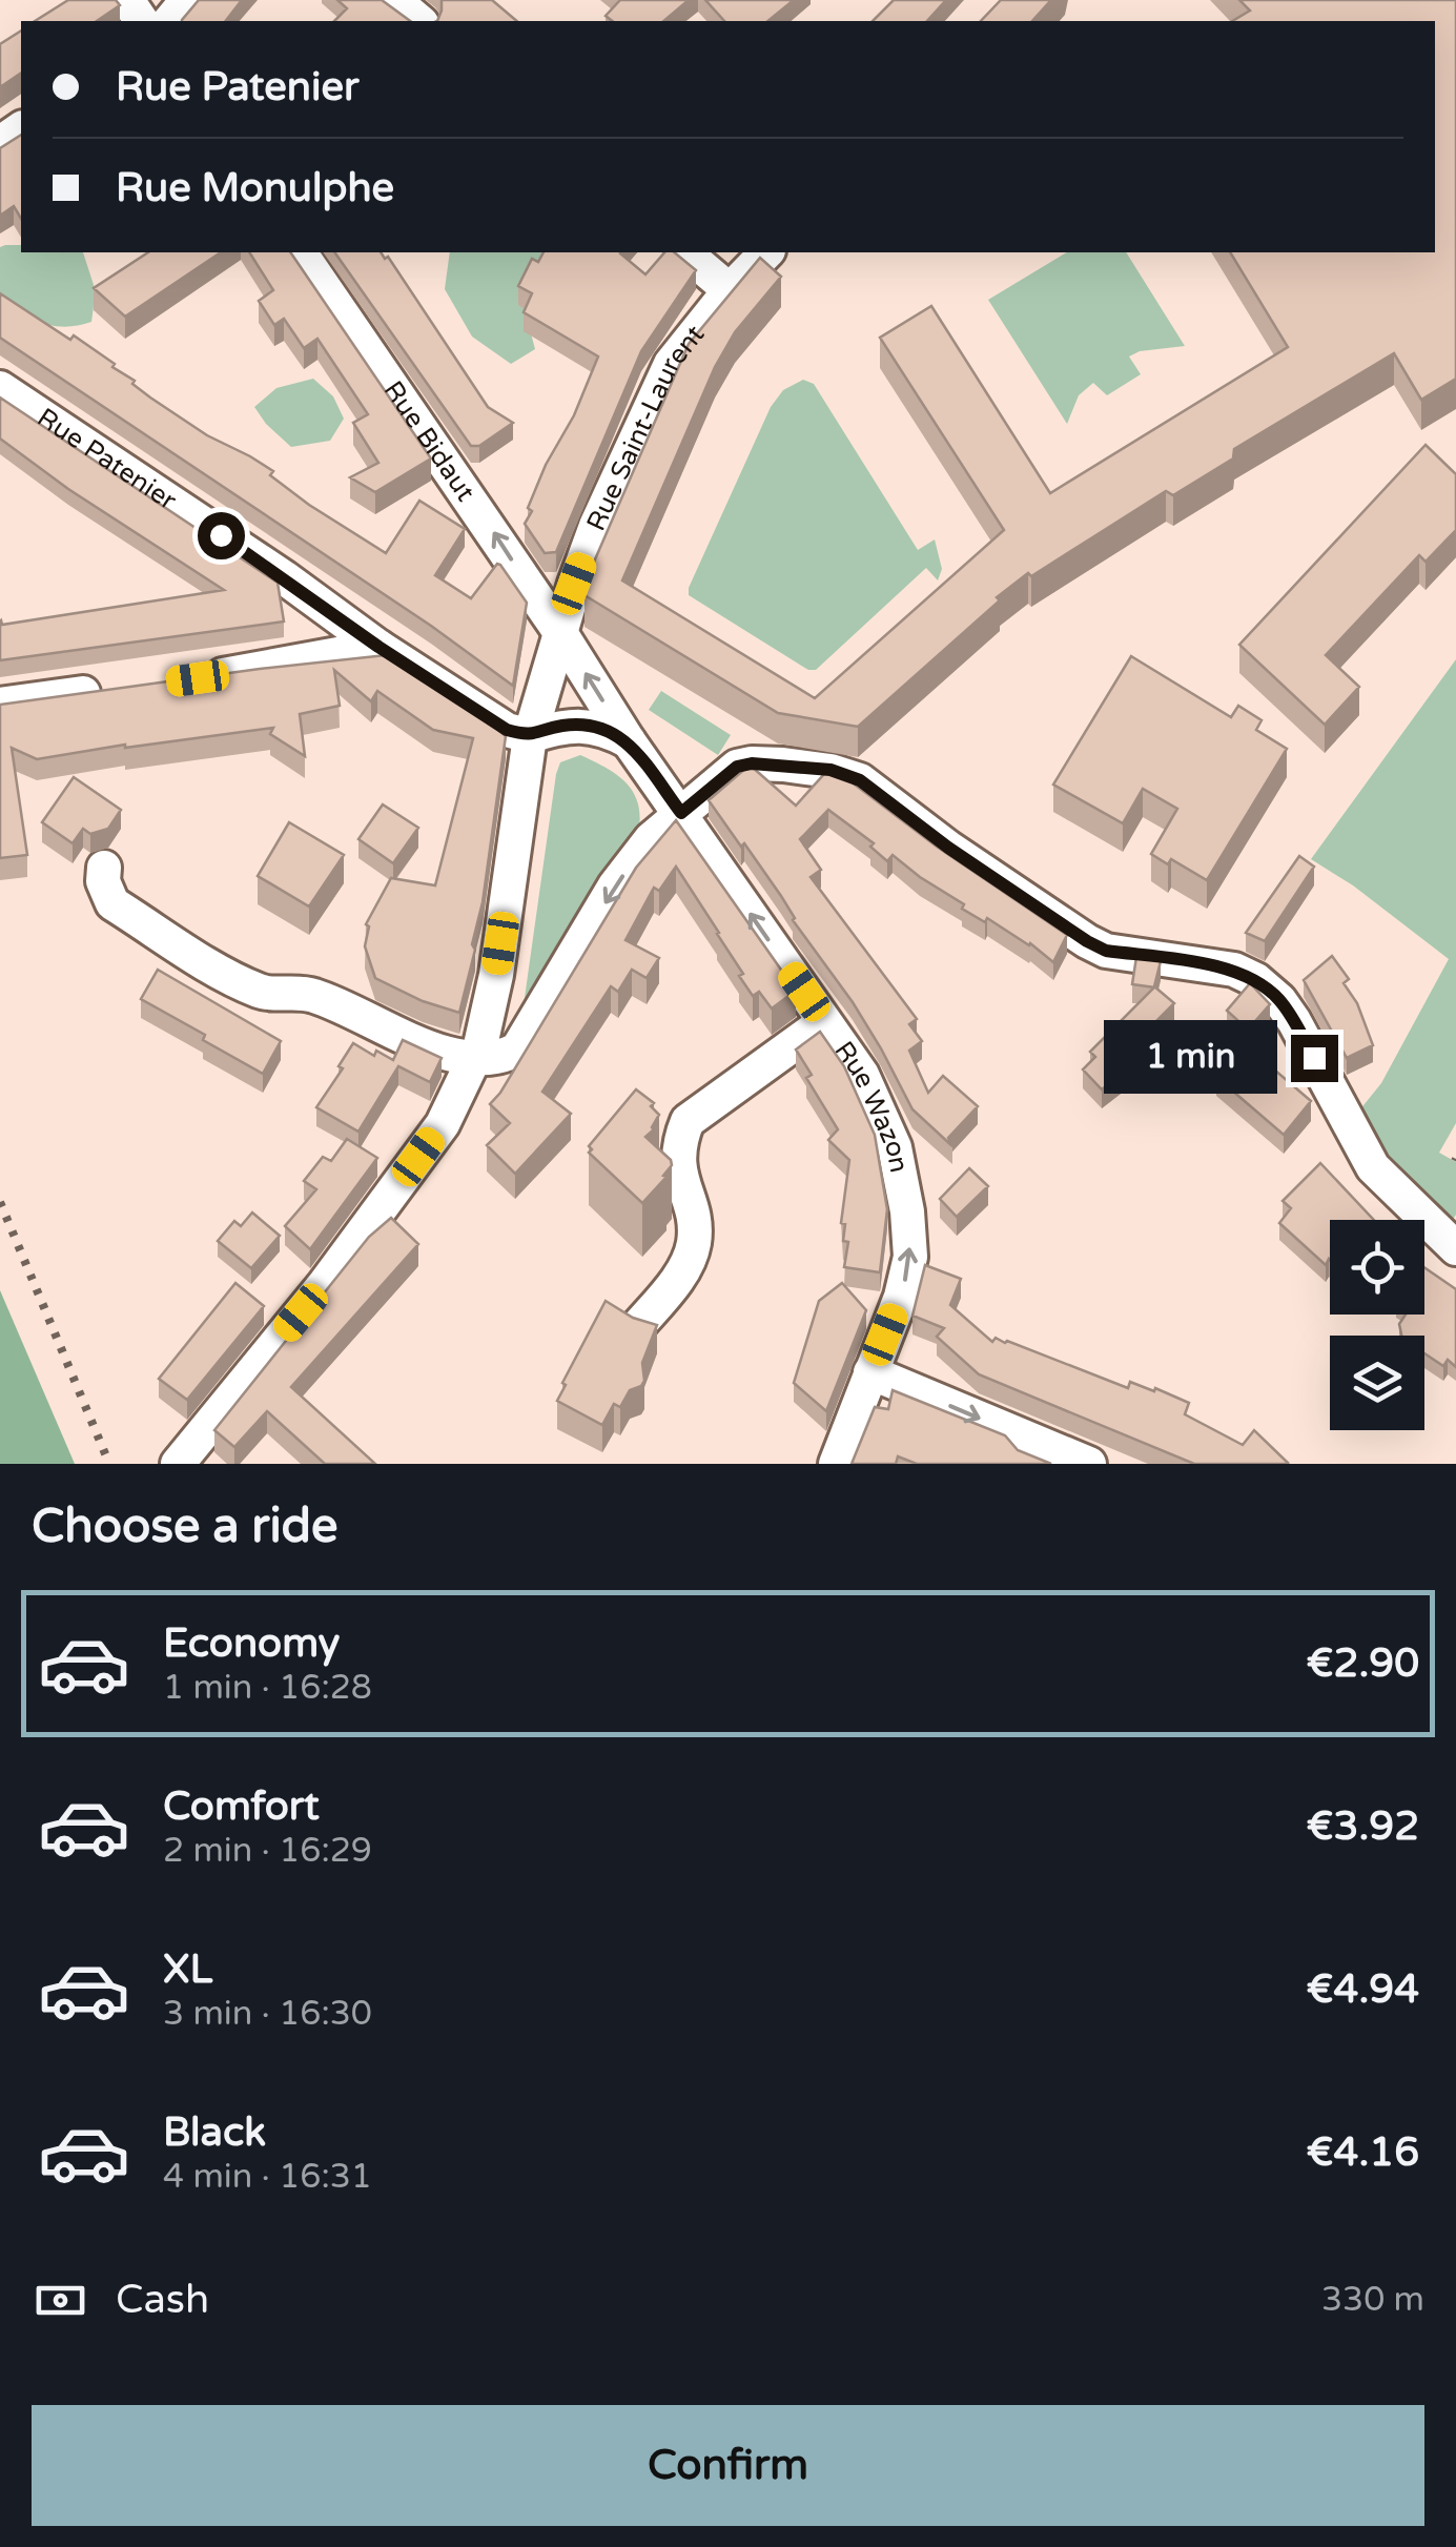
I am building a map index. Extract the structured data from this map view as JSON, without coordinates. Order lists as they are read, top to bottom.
{
  "streets": {
    "street": [
      "Rue Saint-Laurent",
      "Rue Bidaut",
      "Rue Patenier",
      "Rue Wazon"
    ]
  },
  "crossings": [
    ["Rue Saint-Laurent", "Rue Bidaut"],
    ["Rue Saint-Laurent", "Rue Patenier"],
    ["Rue Saint-Laurent", "Rue Wazon"],
    ["Rue Bidaut", "Rue Wazon"]
  ],
  "one_way": ["Rue Bidaut", "Rue Wazon"],
  "page": {
    "banner": ["Rue Patenier", "Rue Monulphe"],
    "bubble": "1 min",
    "heading": "Choose a ride",
    "list": [
      {
        "name": "Economy",
        "note": "1 min · 16:28",
        "value": "€2.90"
      },
      {
        "name": "Comfort",
        "note": "2 min · 16:29",
        "value": "€3.92"
      },
      {
        "name": "XL",
        "note": "3 min · 16:30",
        "value": "€4.94"
      },
      {
        "name": "Black",
        "note": "4 min · 16:31",
        "value": "€4.16"
      }
    ],
    "pay": ["Cash", "330 m"],
    "buttons": "Confirm"
  }
}
